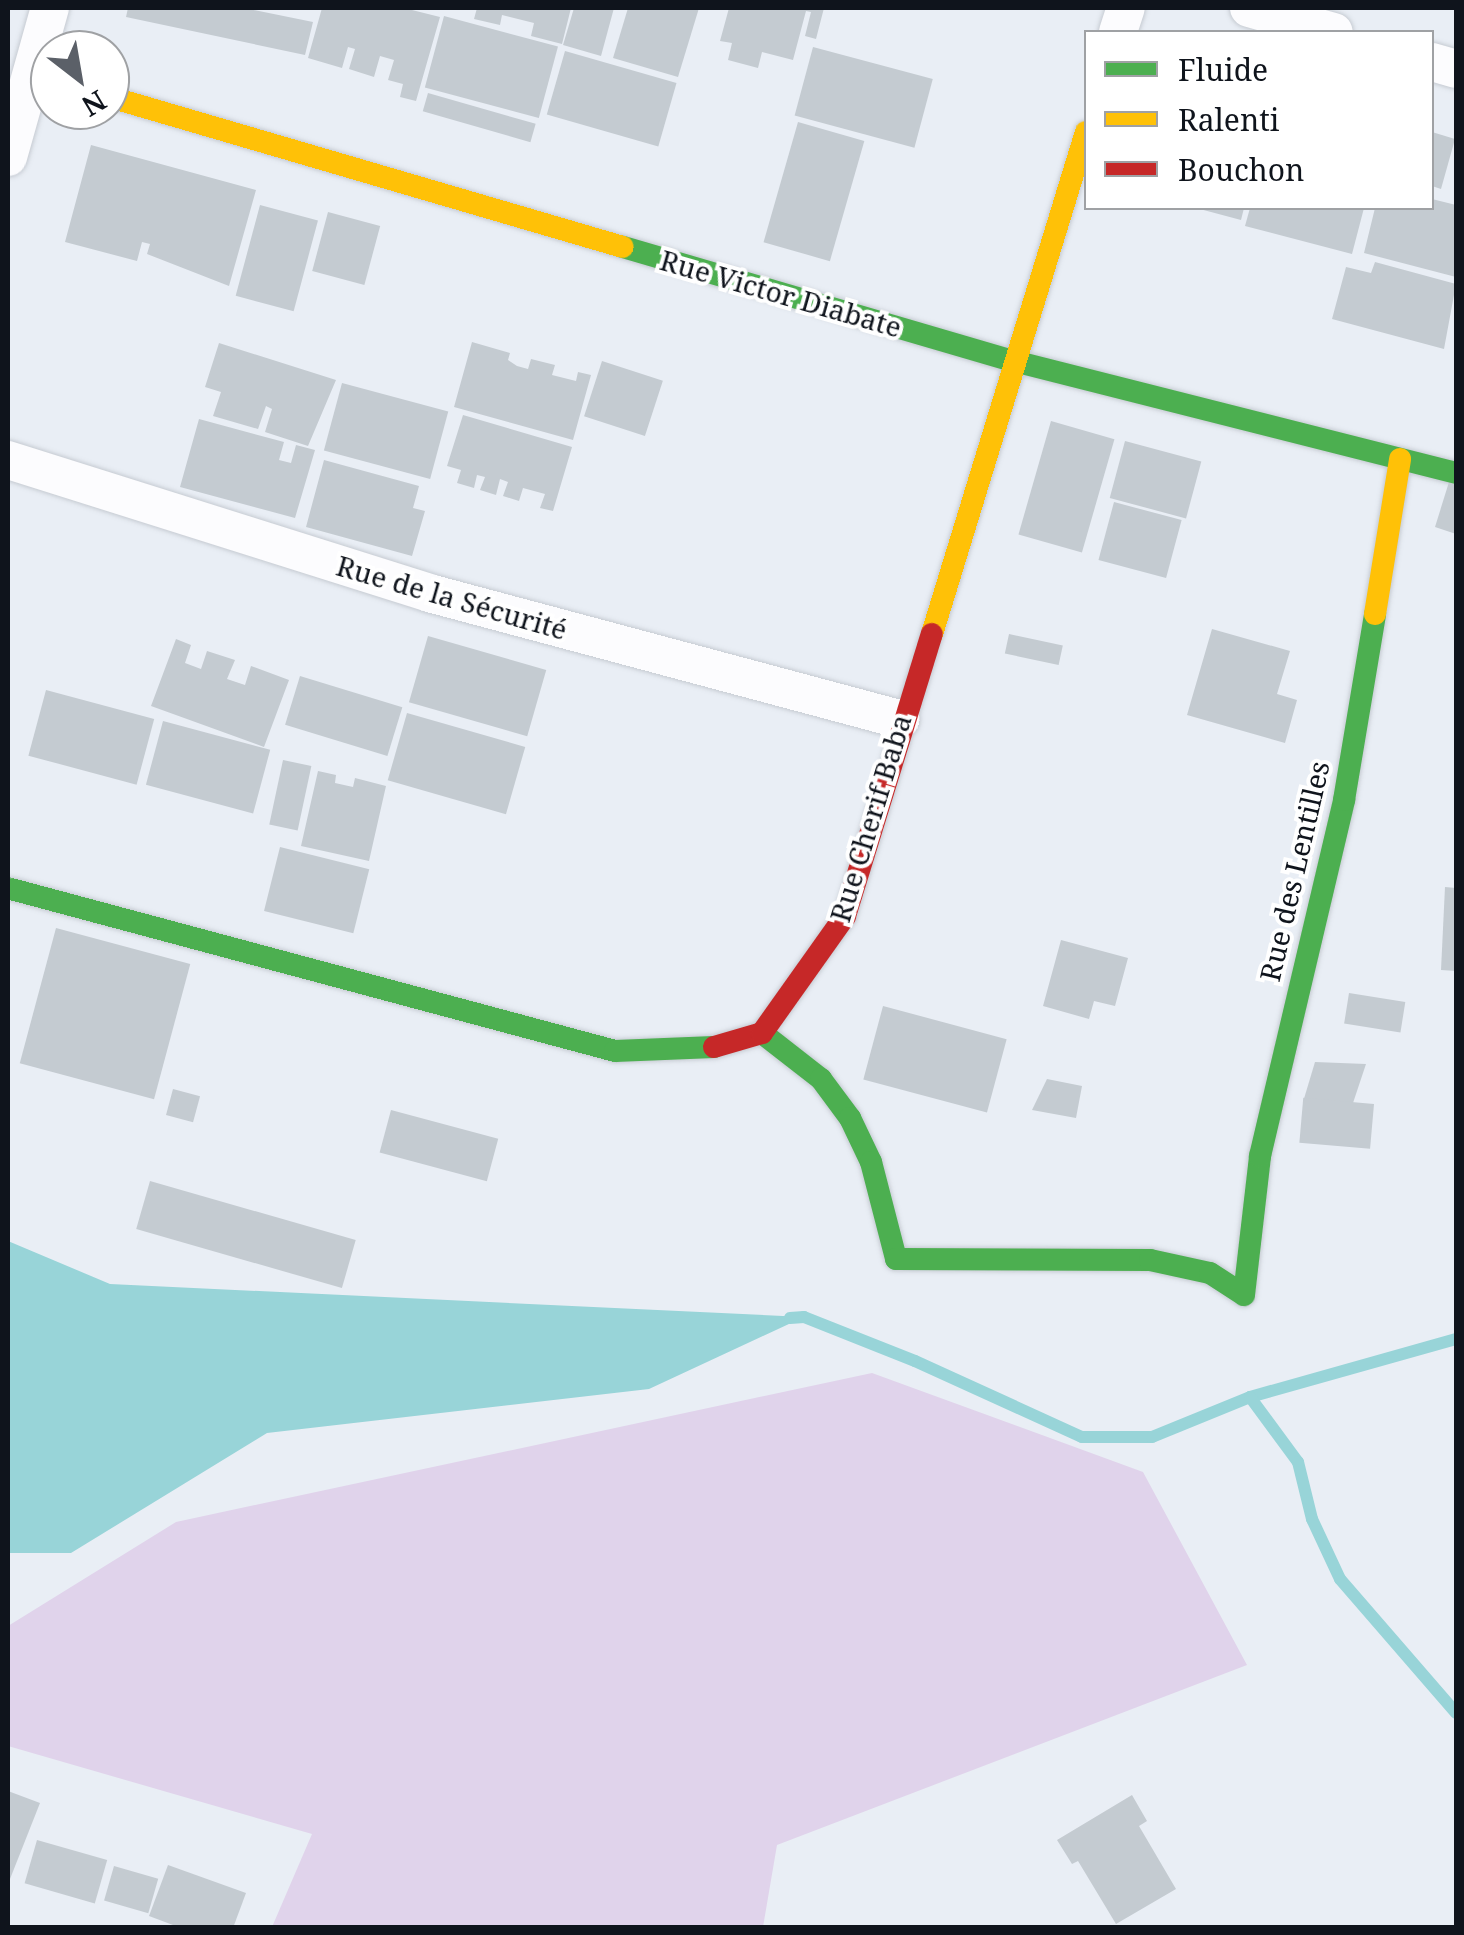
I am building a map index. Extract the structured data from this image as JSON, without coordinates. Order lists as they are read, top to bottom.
{
  "streets": {
    "street": [
      "Rue Victor Diabate",
      "Rue de la Sécurité",
      "Rue Cherif Baba",
      "Rue des Lentilles"
    ]
  },
  "crossings": [
    ["Rue Victor Diabate", "Rue Cherif Baba"],
    ["Rue Victor Diabate", "Rue des Lentilles"],
    ["Rue de la Sécurité", "Rue Cherif Baba"],
    ["Rue Cherif Baba", "Rue des Lentilles"]
  ],
  "legend": ["Fluide", "Ralenti", "Bouchon"],
  "north": "bottom right"
}
